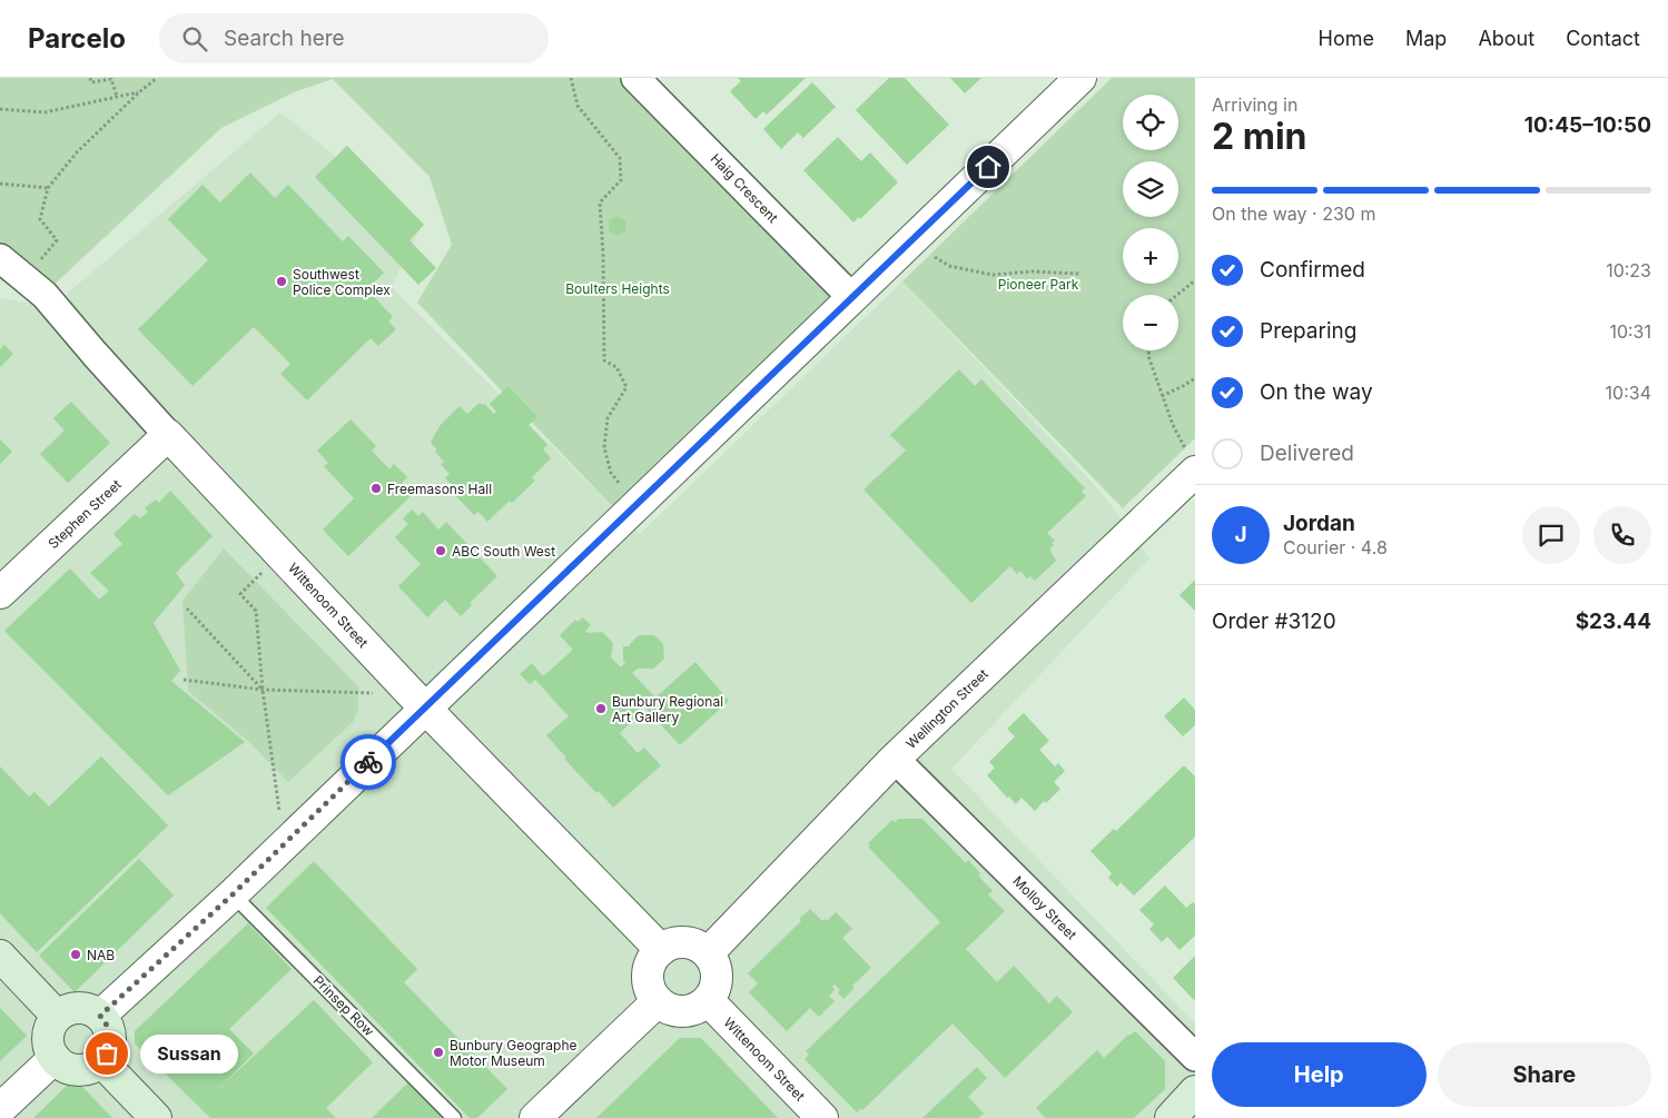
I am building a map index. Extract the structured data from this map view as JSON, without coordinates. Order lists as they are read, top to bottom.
{
  "streets": {
    "street": [
      "Haig Crescent",
      "Stephen Street",
      "Wittenoom Street",
      "Wellington Street",
      "Molloy Street"
    ],
    "lane": ["Prinsep Row"]
  },
  "crossings": [
    ["Stephen Street", "Wittenoom Street"],
    ["Wittenoom Street", "Wellington Street"],
    ["Wellington Street", "Molloy Street"]
  ],
  "parks": ["Pioneer Park", "Boulters Heights"],
  "places": [
    "Southwest Police Complex",
    "Freemasons Hall",
    "ABC South West",
    "Bunbury Regional Art Gallery",
    "NAB",
    "Bunbury Geographe Motor Museum",
    "Sussan"
  ],
  "page": {
    "header": "Parcelo",
    "search": "Search here",
    "nav": [
      "Home",
      "Map",
      "About",
      "Contact"
    ],
    "heading": ["2 min", "Arriving in", "10:45–10:50"],
    "panel": [
      "Jordan",
      "Courier · 4.8",
      "Order #3120",
      "$23.44"
    ],
    "map_buttons": ["+", "−"],
    "bar": "On the way · 230 m",
    "list": [
      ["Confirmed", "10:23"],
      ["Preparing", "10:31"],
      ["On the way", "10:34"],
      "Delivered"
    ],
    "round": "J",
    "buttons": ["Help", "Share"],
    "bubble": "Sussan"
  }
}
